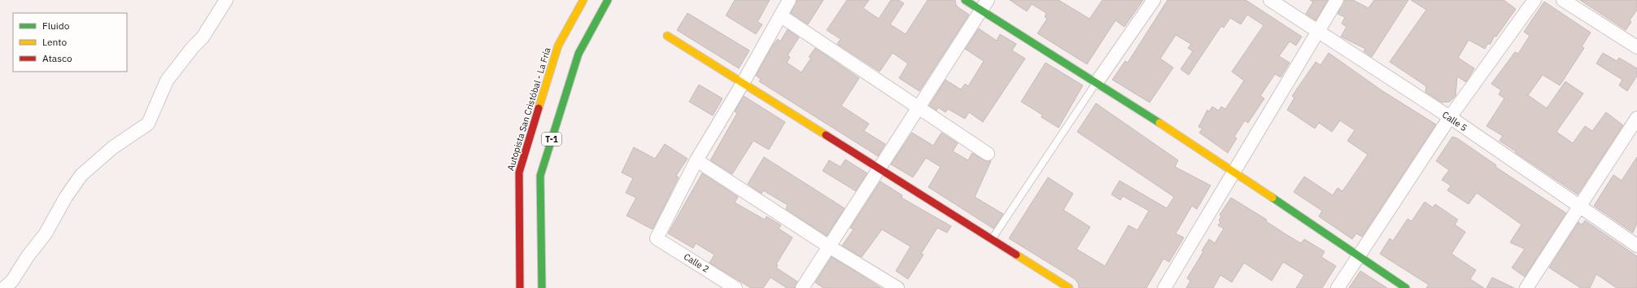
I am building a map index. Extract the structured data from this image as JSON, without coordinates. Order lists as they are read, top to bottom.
{
  "streets": {
    "main road": ["Autopista San Cristóbal - La Fría", "T-1"],
    "street": ["Calle 5", "Calle 2"]
  },
  "legend": ["Fluido", "Lento", "Atasco"]
}
